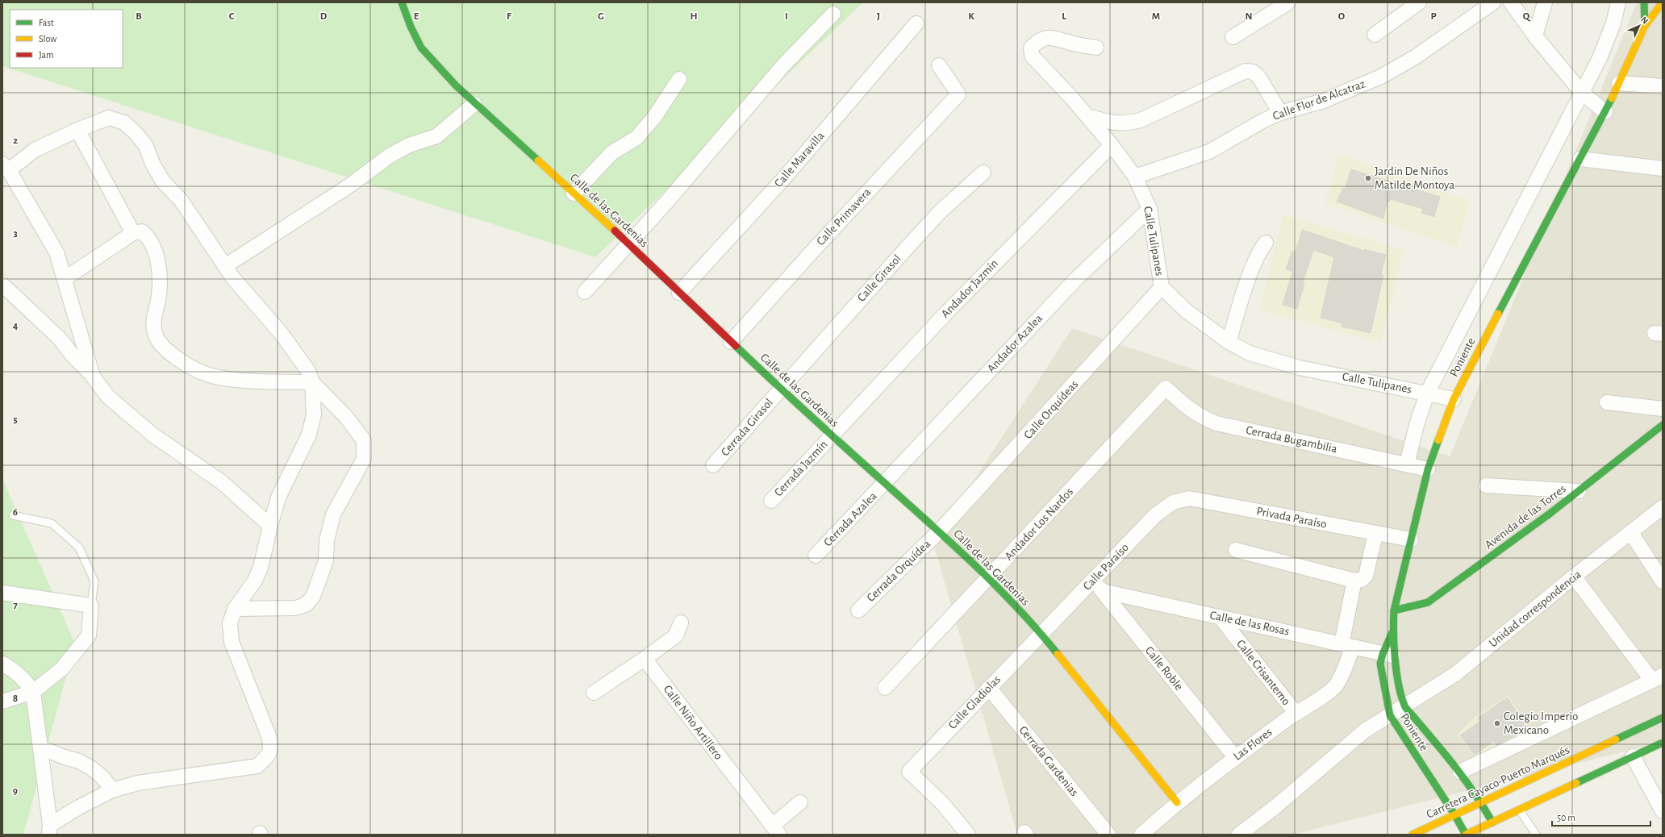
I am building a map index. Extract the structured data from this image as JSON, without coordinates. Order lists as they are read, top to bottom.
{
  "streets": {
    "street": [
      "Calle Flor de Alcatraz",
      "Calle Maravilla",
      "Calle de las Gardenias",
      "Calle Primavera",
      "Calle Tulipanes",
      "Calle Girasol",
      "Andador Jazmín",
      "Andador Azalea",
      "Poniente",
      "Calle Orquídeas",
      "Cerrada Girasol",
      "Cerrada Bugambilia",
      "Cerrada Jazmín",
      "Avenida de las Torres",
      "Privada Paraíso",
      "Cerrada Azalea",
      "Andador Los Nardos",
      "Calle Paraíso",
      "Cerrada Orquídea",
      "Unidad correspondencia",
      "Calle de las Rosas",
      "Calle Roble",
      "Calle Crisantemo",
      "Calle Gladiolas",
      "Calle Niño Artillero",
      "Las Flores",
      "Cerrada Gardenias",
      "Carretera Cayaco-Puerto Marqués"
    ]
  },
  "crossings": [
    ["Calle Flor de Alcatraz", "Calle Tulipanes"],
    ["Calle Maravilla", "Calle de las Gardenias"],
    ["Calle de las Gardenias", "Calle Primavera"],
    ["Calle de las Gardenias", "Calle Girasol"],
    ["Calle de las Gardenias", "Andador Jazmín"],
    ["Calle de las Gardenias", "Andador Azalea"],
    ["Calle de las Gardenias", "Calle Orquídeas"],
    ["Calle de las Gardenias", "Cerrada Girasol"],
    ["Calle de las Gardenias", "Cerrada Jazmín"],
    ["Calle de las Gardenias", "Cerrada Azalea"],
    ["Calle de las Gardenias", "Andador Los Nardos"],
    ["Calle de las Gardenias", "Calle Paraíso"],
    ["Calle de las Gardenias", "Cerrada Orquídea"],
    ["Calle de las Gardenias", "Calle Gladiolas"],
    ["Calle de las Gardenias", "Las Flores"],
    ["Calle Tulipanes", "Andador Jazmín"],
    ["Calle Tulipanes", "Andador Azalea"],
    ["Calle Tulipanes", "Poniente"],
    ["Calle Tulipanes", "Calle Orquídeas"],
    ["Calle Girasol", "Cerrada Girasol"],
    ["Andador Jazmín", "Cerrada Jazmín"],
    ["Andador Azalea", "Cerrada Azalea"],
    ["Poniente", "Cerrada Bugambilia"],
    ["Poniente", "Avenida de las Torres"],
    ["Poniente", "Privada Paraíso"],
    ["Poniente", "Unidad correspondencia"],
    ["Poniente", "Calle de las Rosas"],
    ["Poniente", "Carretera Cayaco-Puerto Marqués"],
    ["Calle Orquídeas", "Cerrada Orquídea"],
    ["Cerrada Bugambilia", "Andador Los Nardos"],
    ["Privada Paraíso", "Calle Paraíso"],
    ["Privada Paraíso", "Las Flores"],
    ["Calle Paraíso", "Calle Roble"],
    ["Calle Paraíso", "Calle Gladiolas"],
    ["Calle de las Rosas", "Calle Roble"],
    ["Calle de las Rosas", "Calle Crisantemo"],
    ["Calle de las Rosas", "Las Flores"],
    ["Calle Roble", "Las Flores"],
    ["Calle Crisantemo", "Las Flores"],
    ["Calle Gladiolas", "Cerrada Gardenias"]
  ],
  "places": ["Jardin De Niños Matilde Montoya", "Colegio Imperio Mexicano"],
  "legend": ["Fast", "Slow", "Jam"],
  "scale_bar": "50 m",
  "north": "top right",
  "grid": {
    "columns": [
      "B",
      "C",
      "D",
      "E",
      "F",
      "G",
      "H",
      "I",
      "J",
      "K",
      "L",
      "M",
      "N",
      "O",
      "P",
      "Q"
    ],
    "rows": [
      "2",
      "3",
      "4",
      "5",
      "6",
      "7",
      "8",
      "9"
    ]
  }
}
